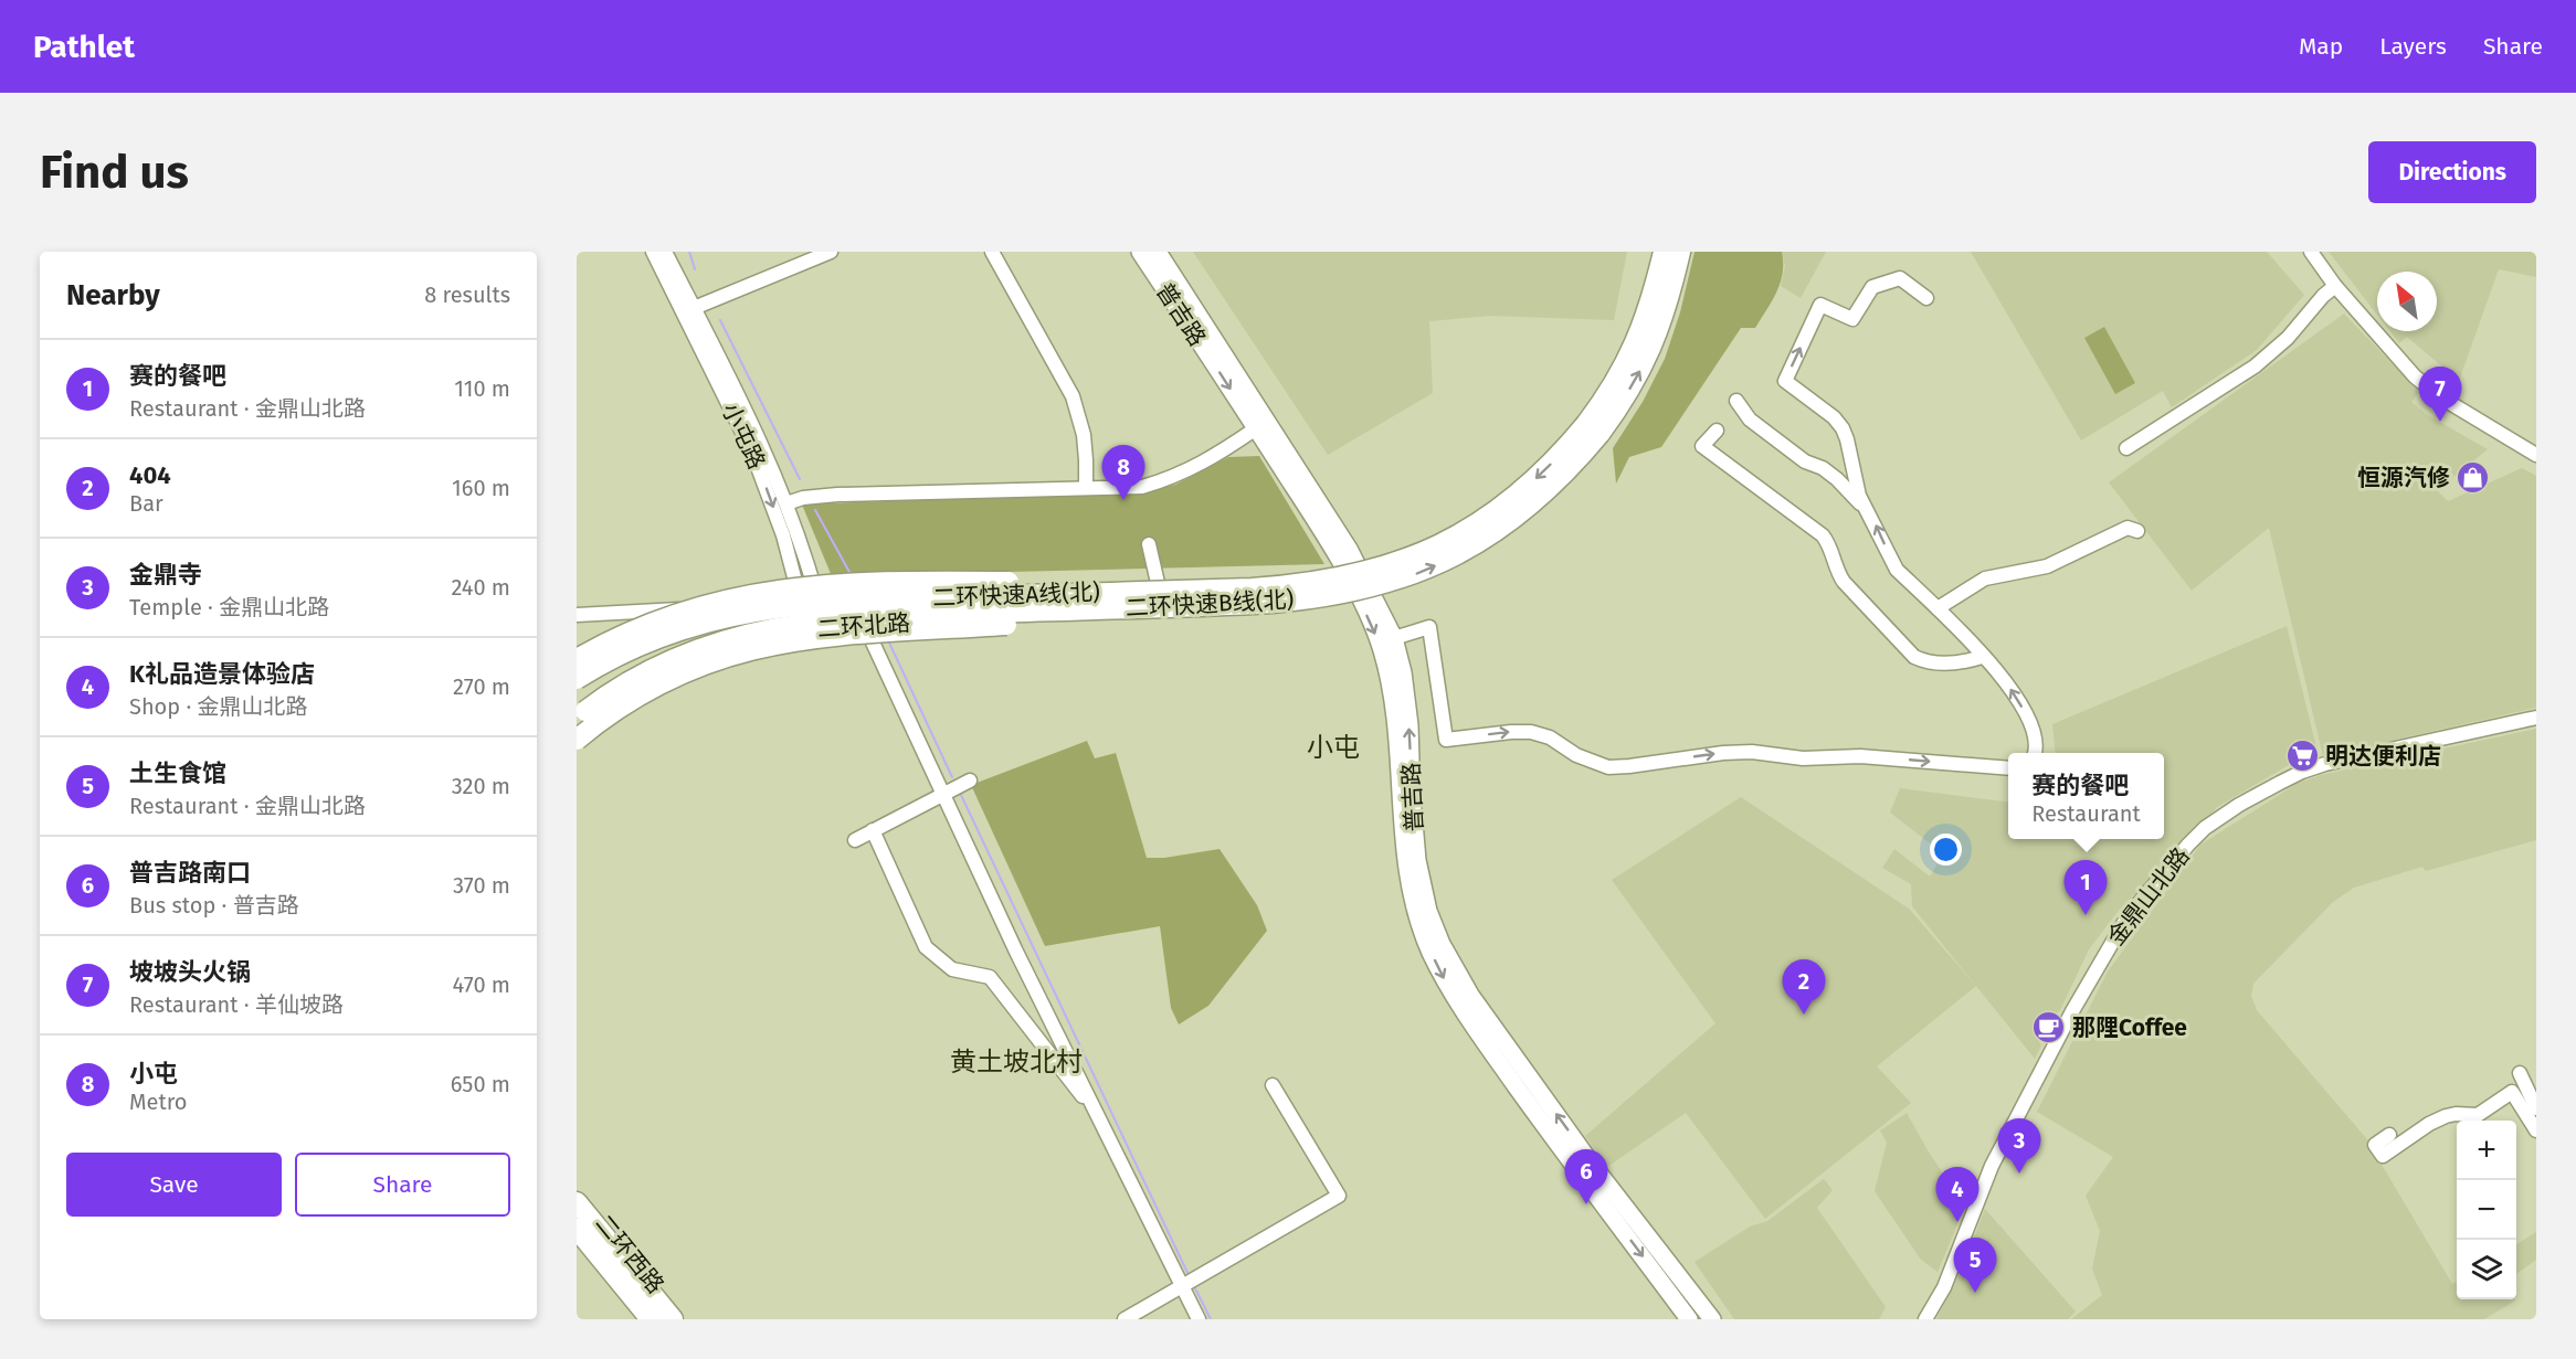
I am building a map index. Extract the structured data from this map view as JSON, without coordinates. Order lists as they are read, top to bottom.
{
  "streets": {
    "highway": ["二环快速A线(北)", "二环快速B线(北)"],
    "main road": ["普吉路", "二环北路", "二环西路"],
    "street": ["小屯路", "金鼎山北路"]
  },
  "crossings": [
    ["普吉路", "二环北路"],
    ["小屯路", "二环北路"],
    ["二环快速A线(北)", "二环快速B线(北)"]
  ],
  "districts": ["小屯", "黄土坡北村"],
  "places": {
    "shop": ["恒源汽修"],
    "supermarket": ["明达便利店"],
    "cafe": ["那䧉Coffee"]
  },
  "north": "top left",
  "page": {
    "header": "Pathlet",
    "nav": ["Map", "Layers", "Share"],
    "buttons": [
      "Directions",
      ["Save", "Share"]
    ],
    "title": "Find us",
    "heading": ["Nearby", "8 results"],
    "list": [
      {
        "mark": "1",
        "name": "赛的餐吧",
        "note": "Restaurant · 金鼎山北路",
        "value": "110 m"
      },
      {
        "mark": "2",
        "name": "404",
        "note": "Bar",
        "value": "160 m"
      },
      {
        "mark": "3",
        "name": "金鼎寺",
        "note": "Temple · 金鼎山北路",
        "value": "240 m"
      },
      {
        "mark": "4",
        "name": "K礼品造景体验店",
        "note": "Shop · 金鼎山北路",
        "value": "270 m"
      },
      {
        "mark": "5",
        "name": "土生食馆",
        "note": "Restaurant · 金鼎山北路",
        "value": "320 m"
      },
      {
        "mark": "6",
        "name": "普吉路南口",
        "note": "Bus stop · 普吉路",
        "value": "370 m"
      },
      {
        "mark": "7",
        "name": "坡坡头火锅",
        "note": "Restaurant · 羊仙坡路",
        "value": "470 m"
      },
      {
        "mark": "8",
        "name": "小屯",
        "note": "Metro",
        "value": "650 m"
      }
    ],
    "pins": [
      "7",
      "8",
      "1",
      "2",
      "3",
      "6",
      "4",
      "5"
    ],
    "popup": ["赛的餐吧", "Restaurant"],
    "map_buttons": ["+", "−"]
  }
}
